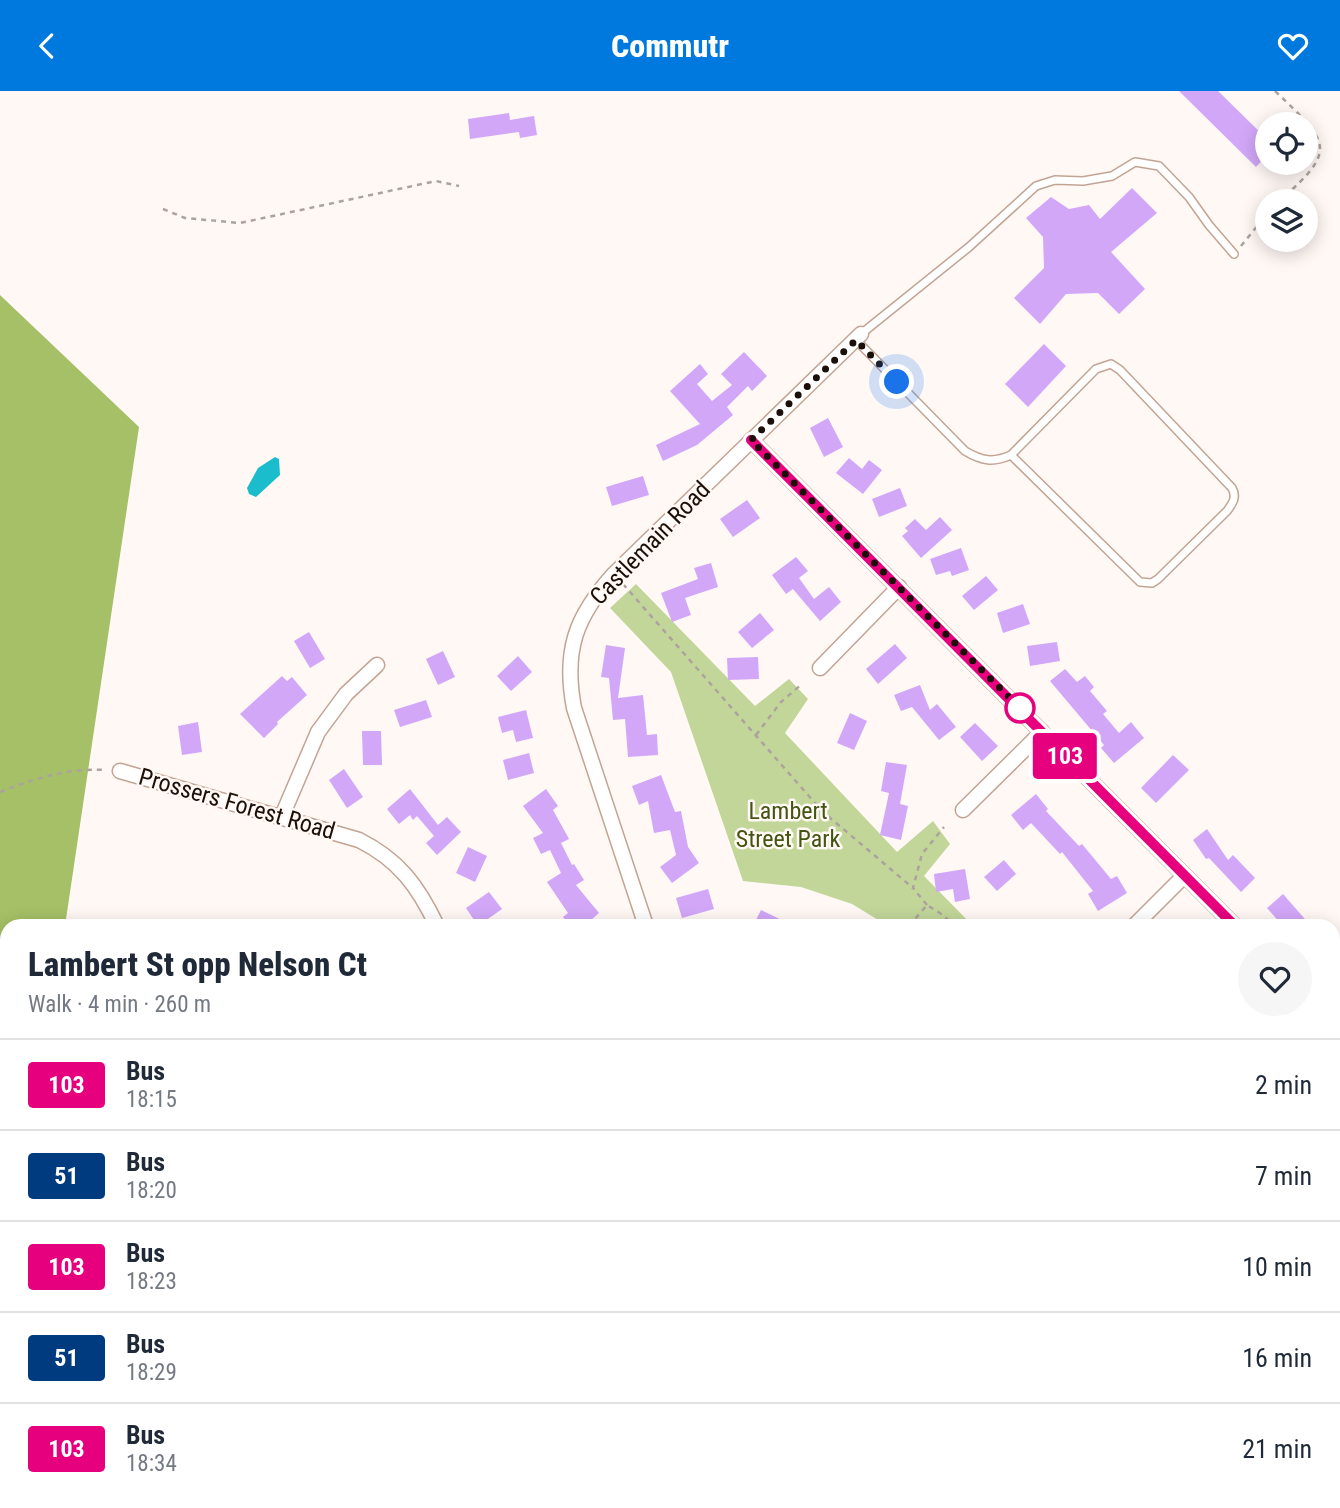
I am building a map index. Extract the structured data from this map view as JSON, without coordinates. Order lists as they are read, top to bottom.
{
  "streets": {
    "street": ["Castlemain Road", "Prossers Forest Road"]
  },
  "parks": ["Lambert Street Park"],
  "lines": ["bus line 103"],
  "page": {
    "header": "Commutr",
    "on_map": "103",
    "heading": ["Lambert St opp Nelson Ct", "Walk · 4 min · 260 m"],
    "list": [
      {
        "mark": "103",
        "name": "Bus",
        "note": "18:15",
        "value": "2 min"
      },
      {
        "mark": "51",
        "name": "Bus",
        "note": "18:20",
        "value": "7 min"
      },
      {
        "mark": "103",
        "name": "Bus",
        "note": "18:23",
        "value": "10 min"
      },
      {
        "mark": "51",
        "name": "Bus",
        "note": "18:29",
        "value": "16 min"
      },
      {
        "mark": "103",
        "name": "Bus",
        "note": "18:34",
        "value": "21 min"
      }
    ]
  }
}
